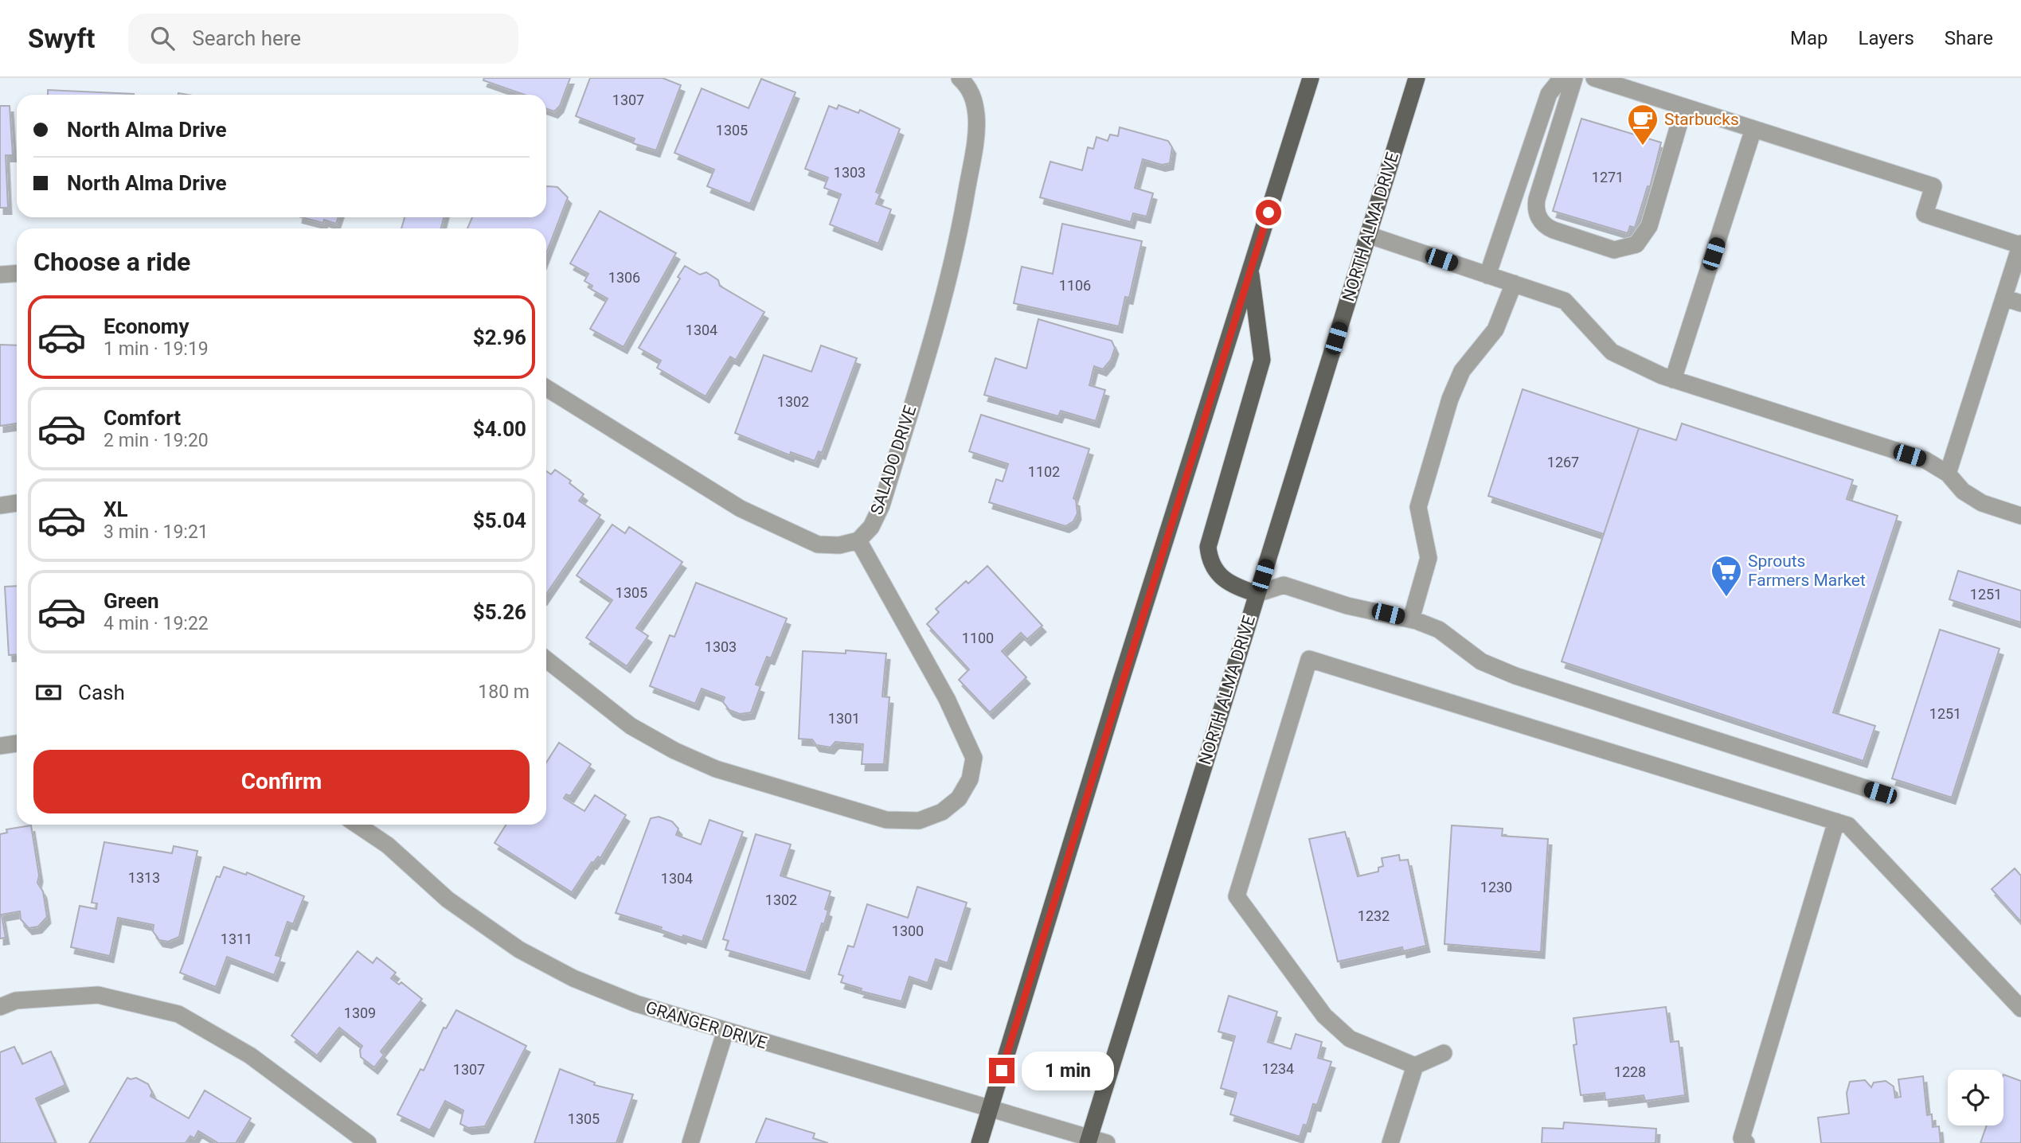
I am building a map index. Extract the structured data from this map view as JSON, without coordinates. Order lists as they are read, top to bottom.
{
  "streets": {
    "main road": ["NORTH ALMA DRIVE"],
    "street": ["SALADO DRIVE", "GRANGER DRIVE"]
  },
  "crossings": [
    ["NORTH ALMA DRIVE", "GRANGER DRIVE"]
  ],
  "places": {
    "cafe": ["Starbucks"],
    "supermarket": ["Sprouts Farmers Market"]
  },
  "house_numbers": [
    "1307",
    "1305",
    "1303",
    "1271",
    "1306",
    "1106",
    "1304",
    "1302",
    "1267",
    "1102",
    "1305",
    "1251",
    "1100",
    "1303",
    "1251",
    "1301",
    "1313",
    "1304",
    "1230",
    "1302",
    "1232",
    "1300",
    "1311",
    "1309",
    "1234",
    "1307",
    "1228",
    "1305"
  ],
  "page": {
    "header": "Swyft",
    "search": "Search here",
    "nav": ["Map", "Layers", "Share"],
    "banner": ["North Alma Drive", "North Alma Drive"],
    "heading": "Choose a ride",
    "list": [
      {
        "name": "Economy",
        "note": "1 min · 19:19",
        "value": "$2.96"
      },
      {
        "name": "Comfort",
        "note": "2 min · 19:20",
        "value": "$4.00"
      },
      {
        "name": "XL",
        "note": "3 min · 19:21",
        "value": "$5.04"
      },
      {
        "name": "Green",
        "note": "4 min · 19:22",
        "value": "$5.26"
      }
    ],
    "pay": ["Cash", "180 m"],
    "buttons": "Confirm",
    "bubble": "1 min"
  }
}
